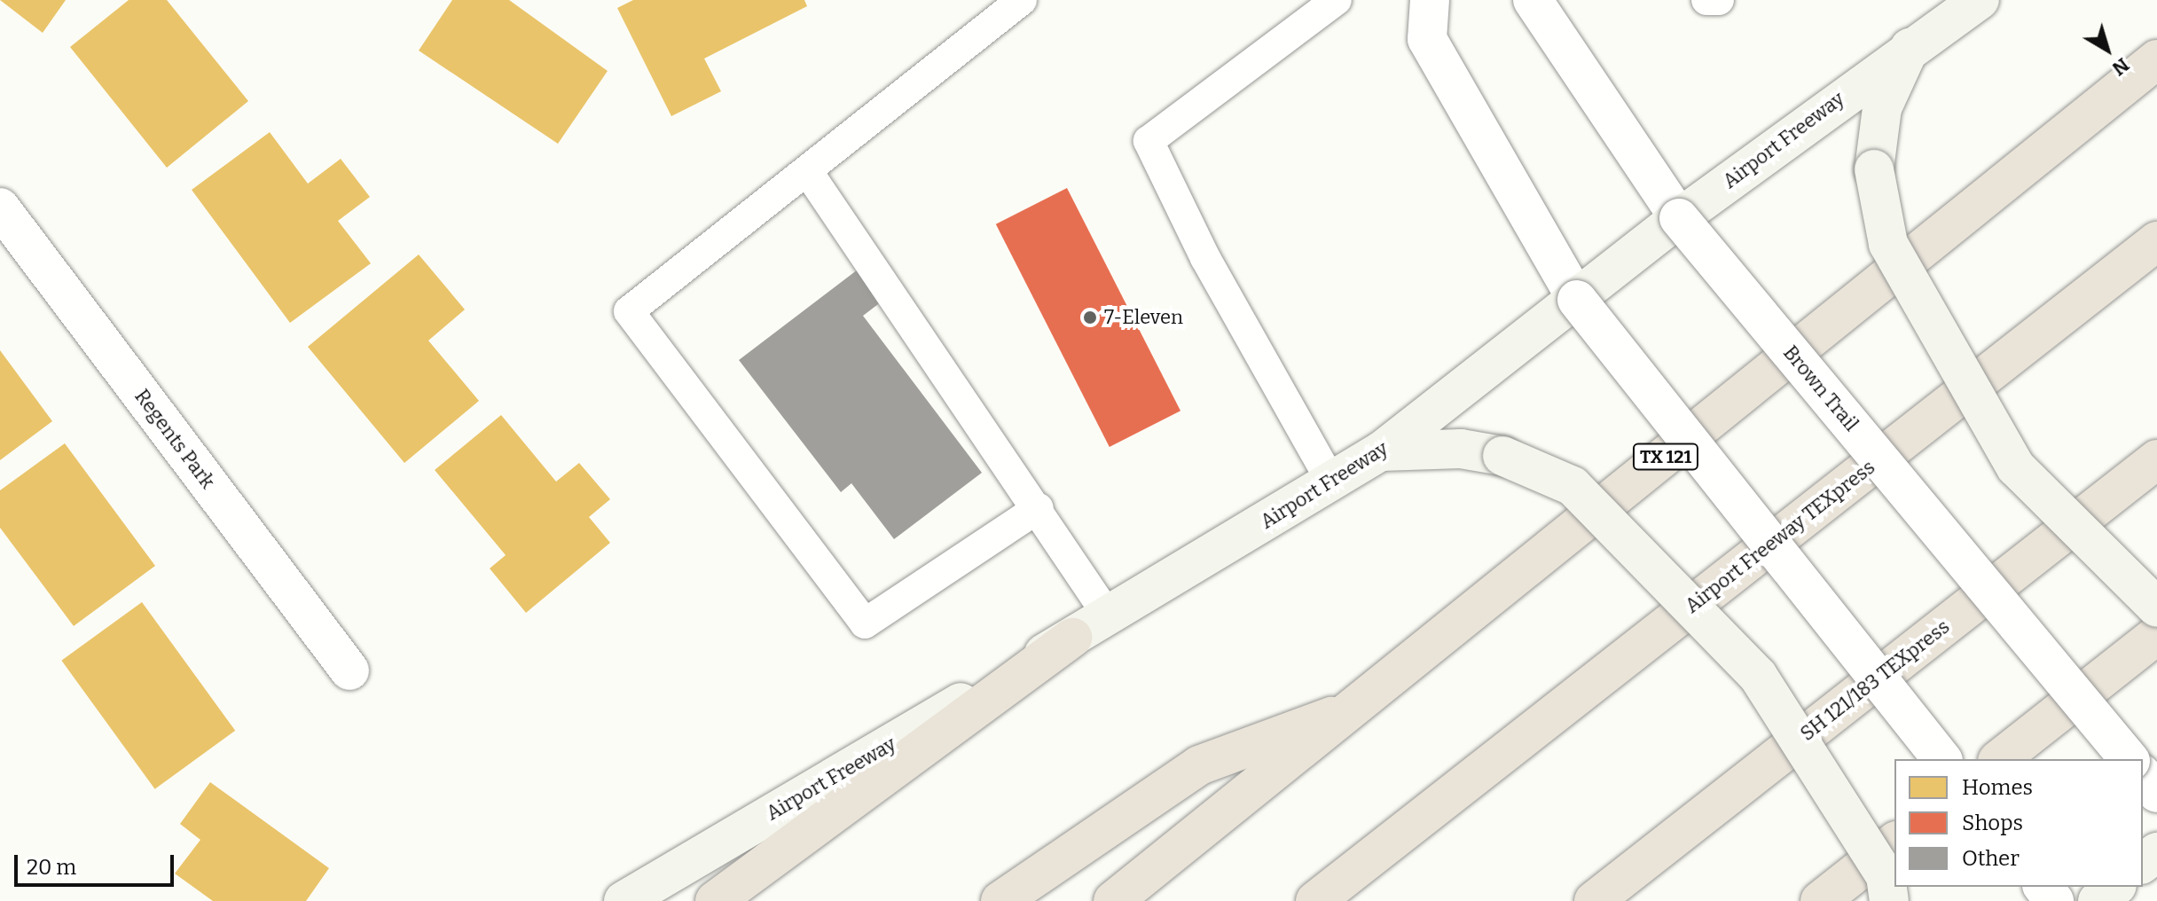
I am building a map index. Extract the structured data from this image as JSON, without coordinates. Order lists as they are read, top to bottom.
{
  "streets": {
    "highway": ["TX 121", "Airport Freeway TEXpress", "SH 121/183 TEXpress"],
    "main road": ["Airport Freeway"],
    "street": ["Brown Trail", "Regents Park"]
  },
  "crossings": [
    ["Airport Freeway", "Brown Trail"]
  ],
  "places": ["7-Eleven"],
  "legend": ["Homes", "Shops", "Other"],
  "scale_bar": "20 m",
  "north": "bottom right"
}
